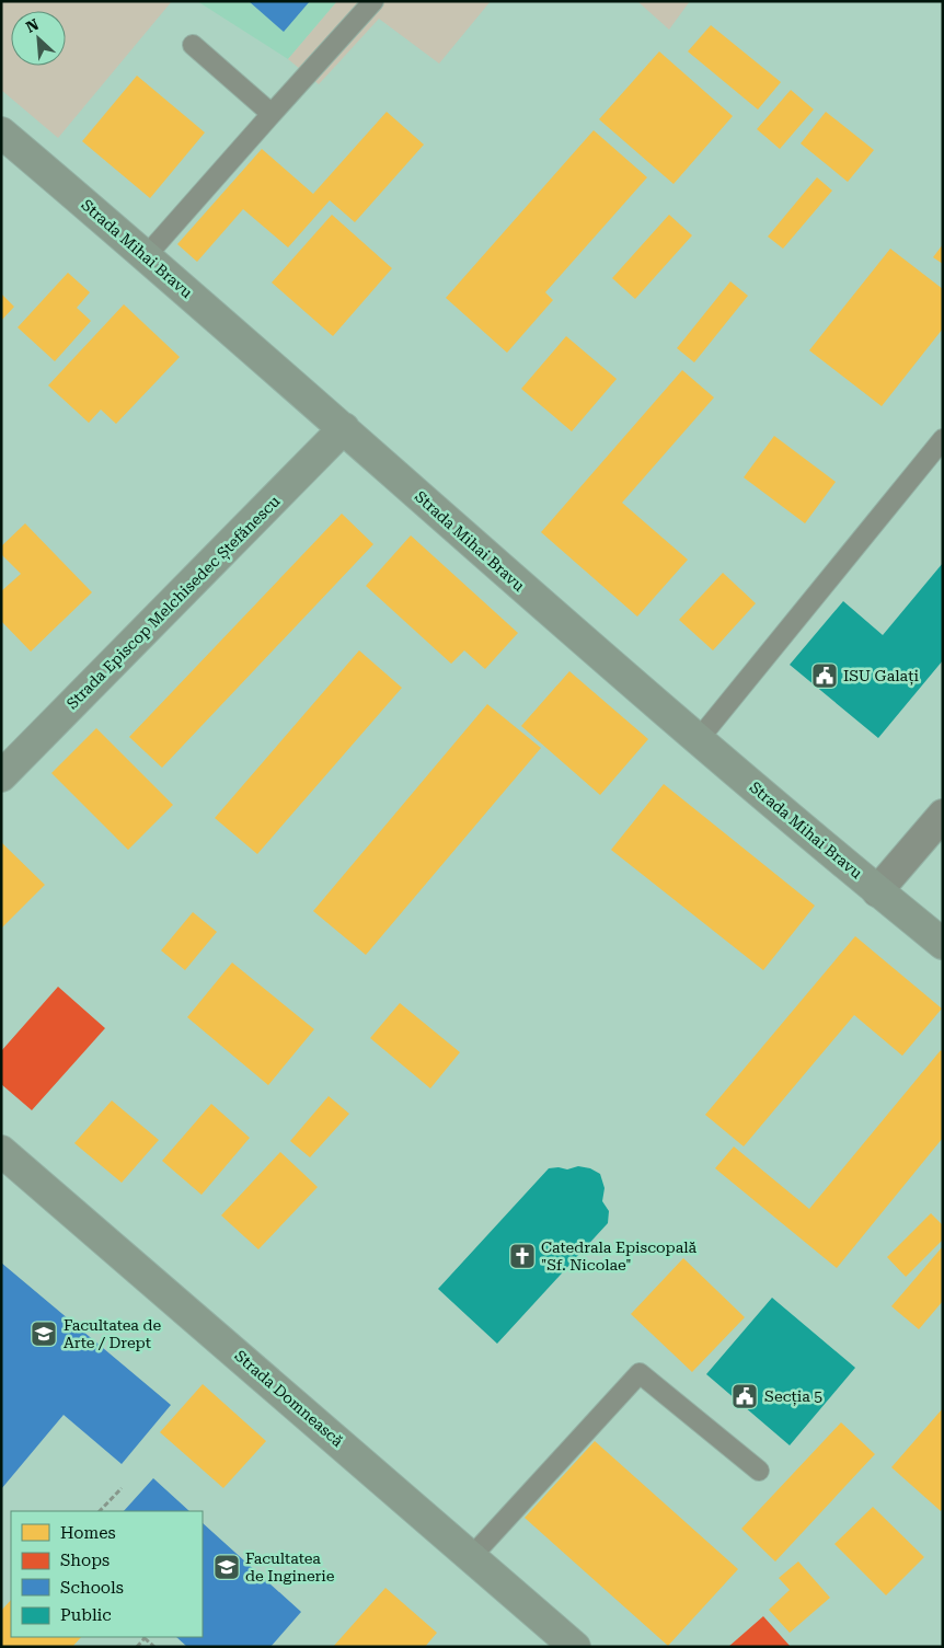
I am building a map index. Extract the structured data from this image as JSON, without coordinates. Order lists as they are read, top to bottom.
{
  "streets": {
    "street": ["Strada Mihai Bravu", "Strada Episcop Melchisedec Ștefănescu", "Strada Domnească"]
  },
  "crossings": [
    ["Strada Mihai Bravu", "Strada Episcop Melchisedec Ștefănescu"]
  ],
  "places": {
    "public building": ["ISU Galați", "Secția 5"],
    "church": ["Catedrala Episcopală \"Sf. Nicolae\""],
    "school or university": ["Facultatea de Arte / Drept", "Facultatea de Inginerie"]
  },
  "legend": [
    "Homes",
    "Shops",
    "Schools",
    "Public"
  ],
  "north": "top left"
}
